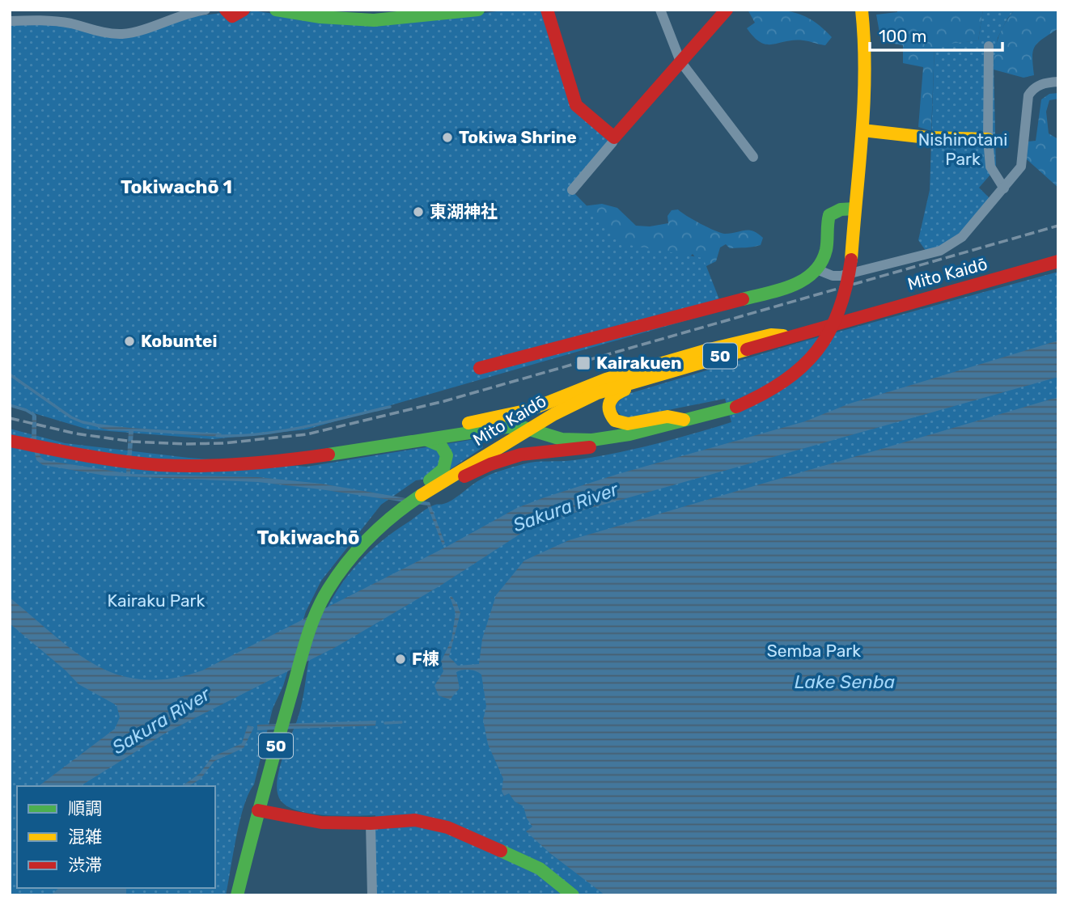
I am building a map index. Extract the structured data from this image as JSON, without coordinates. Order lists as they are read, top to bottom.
{
  "streets": {
    "street": ["Mito Kaidō", "50"]
  },
  "districts": ["Tokiwachō 1", "Tokiwachō"],
  "water": ["Sakura River", "Lake Senba"],
  "parks": ["Nishinotani Park", "Kairaku Park", "Semba Park"],
  "places": {
    "other": [
      "Tokiwa Shrine",
      "東湖神社",
      "Kobuntei",
      "F棟"
    ],
    "transit": ["Kairakuen"]
  },
  "legend": ["順調", "混雑", "渋滞"],
  "scale_bar": "100 m"
}
